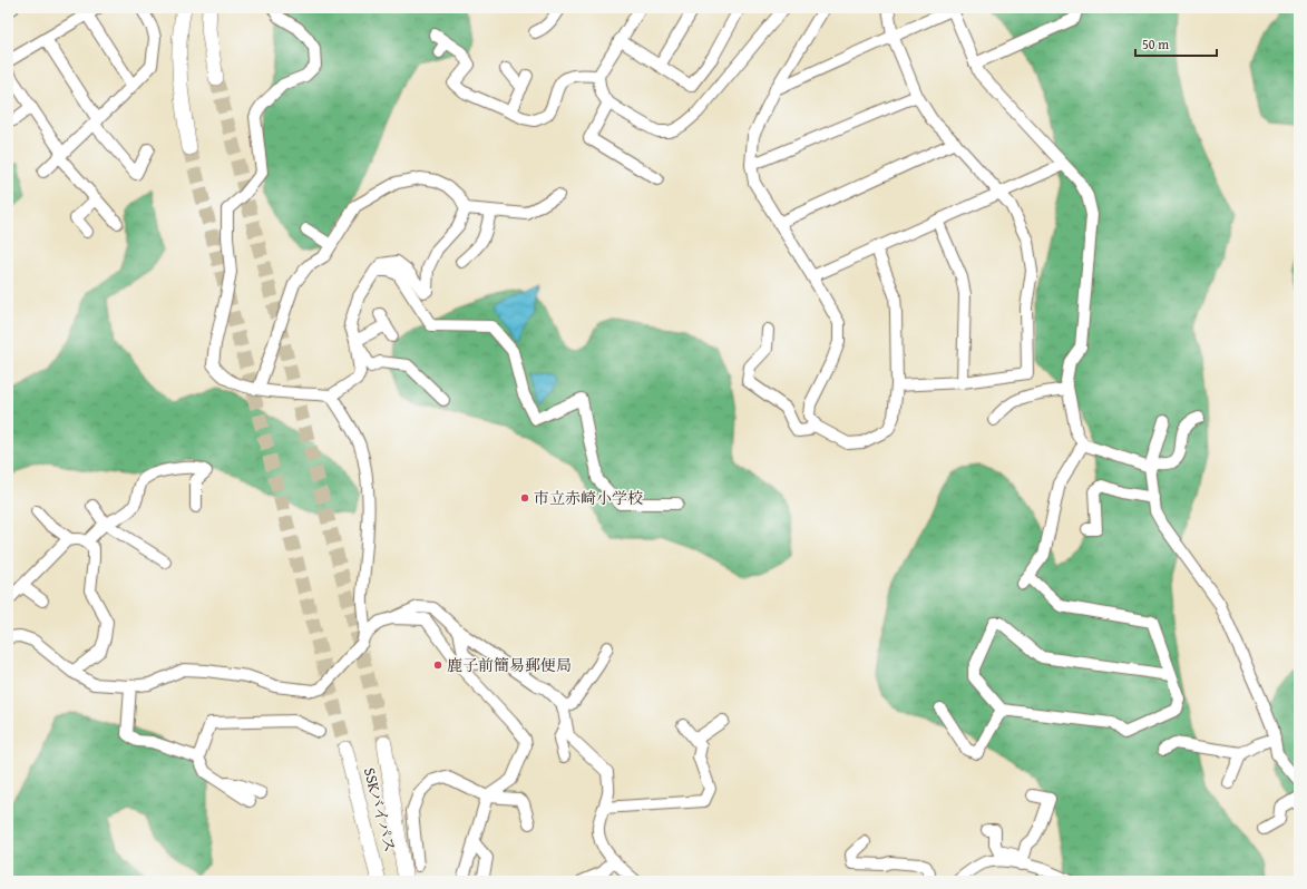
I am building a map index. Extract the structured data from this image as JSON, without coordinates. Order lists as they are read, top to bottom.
{
  "streets": {
    "street": ["SSKバイパス"]
  },
  "places": ["市立赤崎小学校", "鹿子前簡易郵便局"],
  "scale_bar": "50 m"
}
